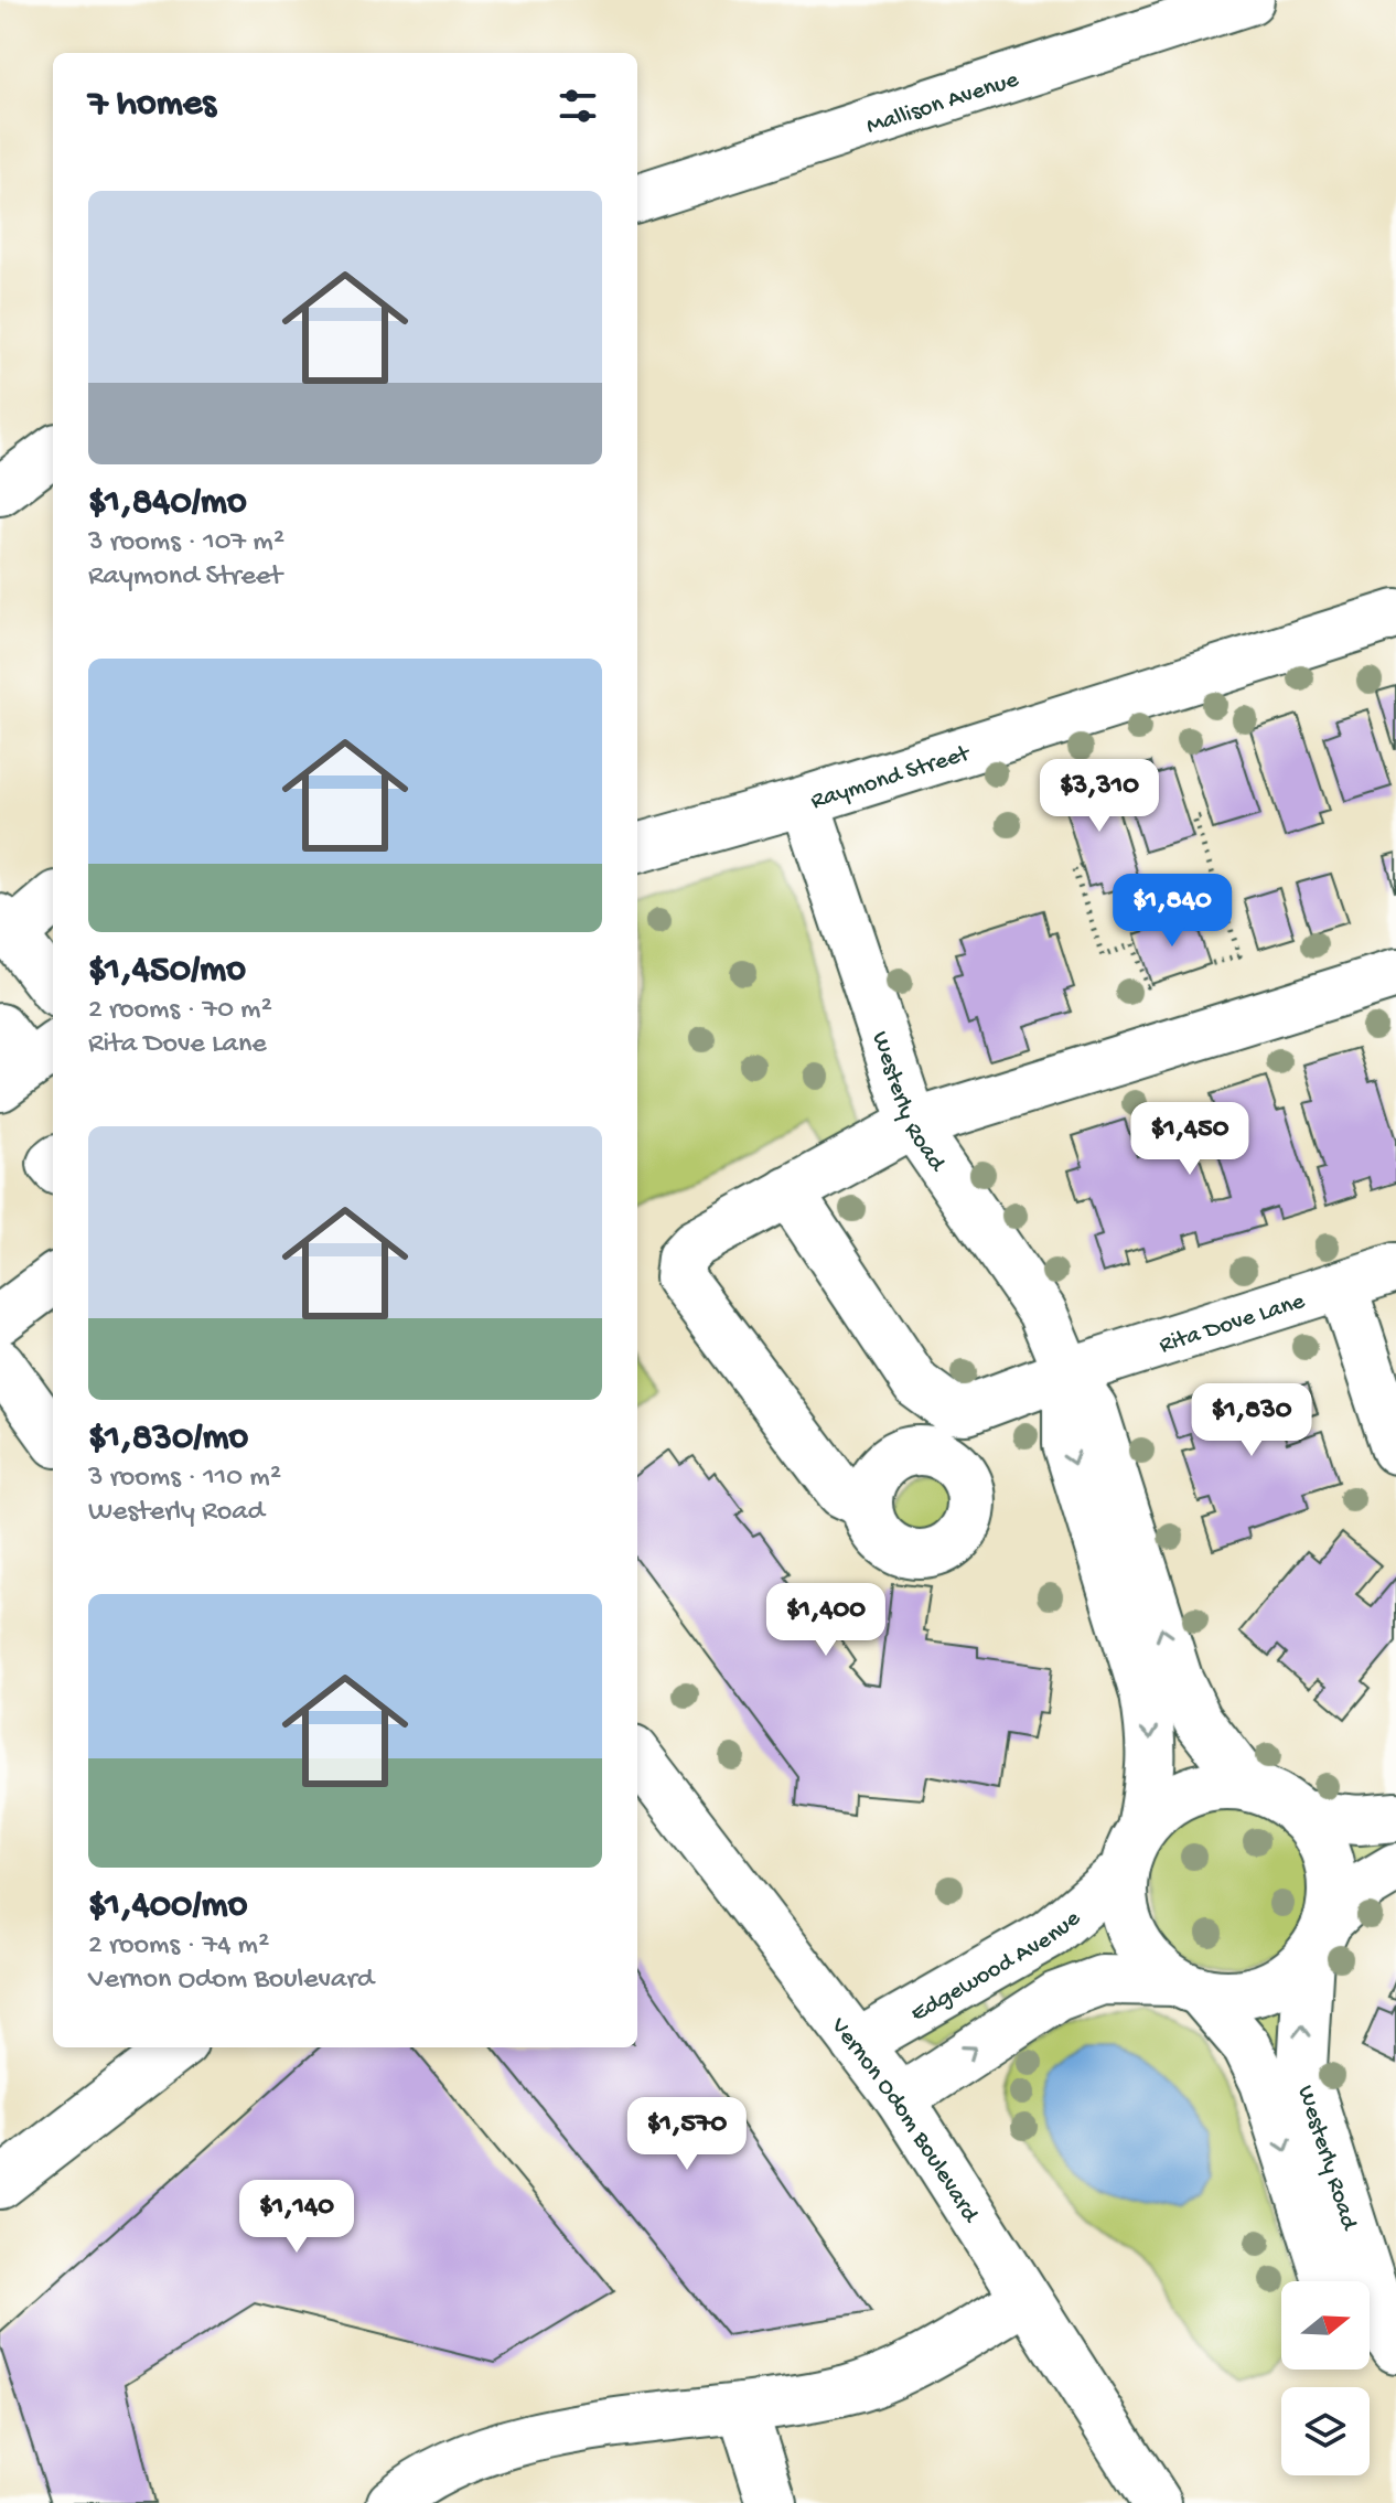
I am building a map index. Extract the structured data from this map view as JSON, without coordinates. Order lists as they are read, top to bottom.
{
  "streets": {
    "street": [
      "Mallison Avenue",
      "Raymond Street",
      "Westerly Road",
      "Rita Dove Lane",
      "Edgewood Avenue",
      "Vernon Odom Boulevard"
    ]
  },
  "crossings": [
    ["Raymond Street", "Westerly Road"],
    ["Westerly Road", "Rita Dove Lane"],
    ["Westerly Road", "Edgewood Avenue"],
    ["Edgewood Avenue", "Vernon Odom Boulevard"]
  ],
  "north": "right",
  "page": {
    "heading": "7 homes",
    "list": [
      {
        "name": "$1,840/mo",
        "note": "3 rooms · 107 m² · Raymond Street"
      },
      {
        "name": "$1,450/mo",
        "note": "2 rooms · 70 m² · Rita Dove Lane"
      },
      {
        "name": "$1,830/mo",
        "note": "3 rooms · 110 m² · Westerly Road"
      },
      {
        "name": "$1,400/mo",
        "note": "2 rooms · 74 m² · Vernon Odom Boulevard"
      }
    ],
    "price": [
      "$3,310",
      "$1,840",
      "$1,450",
      "$1,830",
      "$1,400",
      "$1,570",
      "$1,140"
    ]
  }
}
